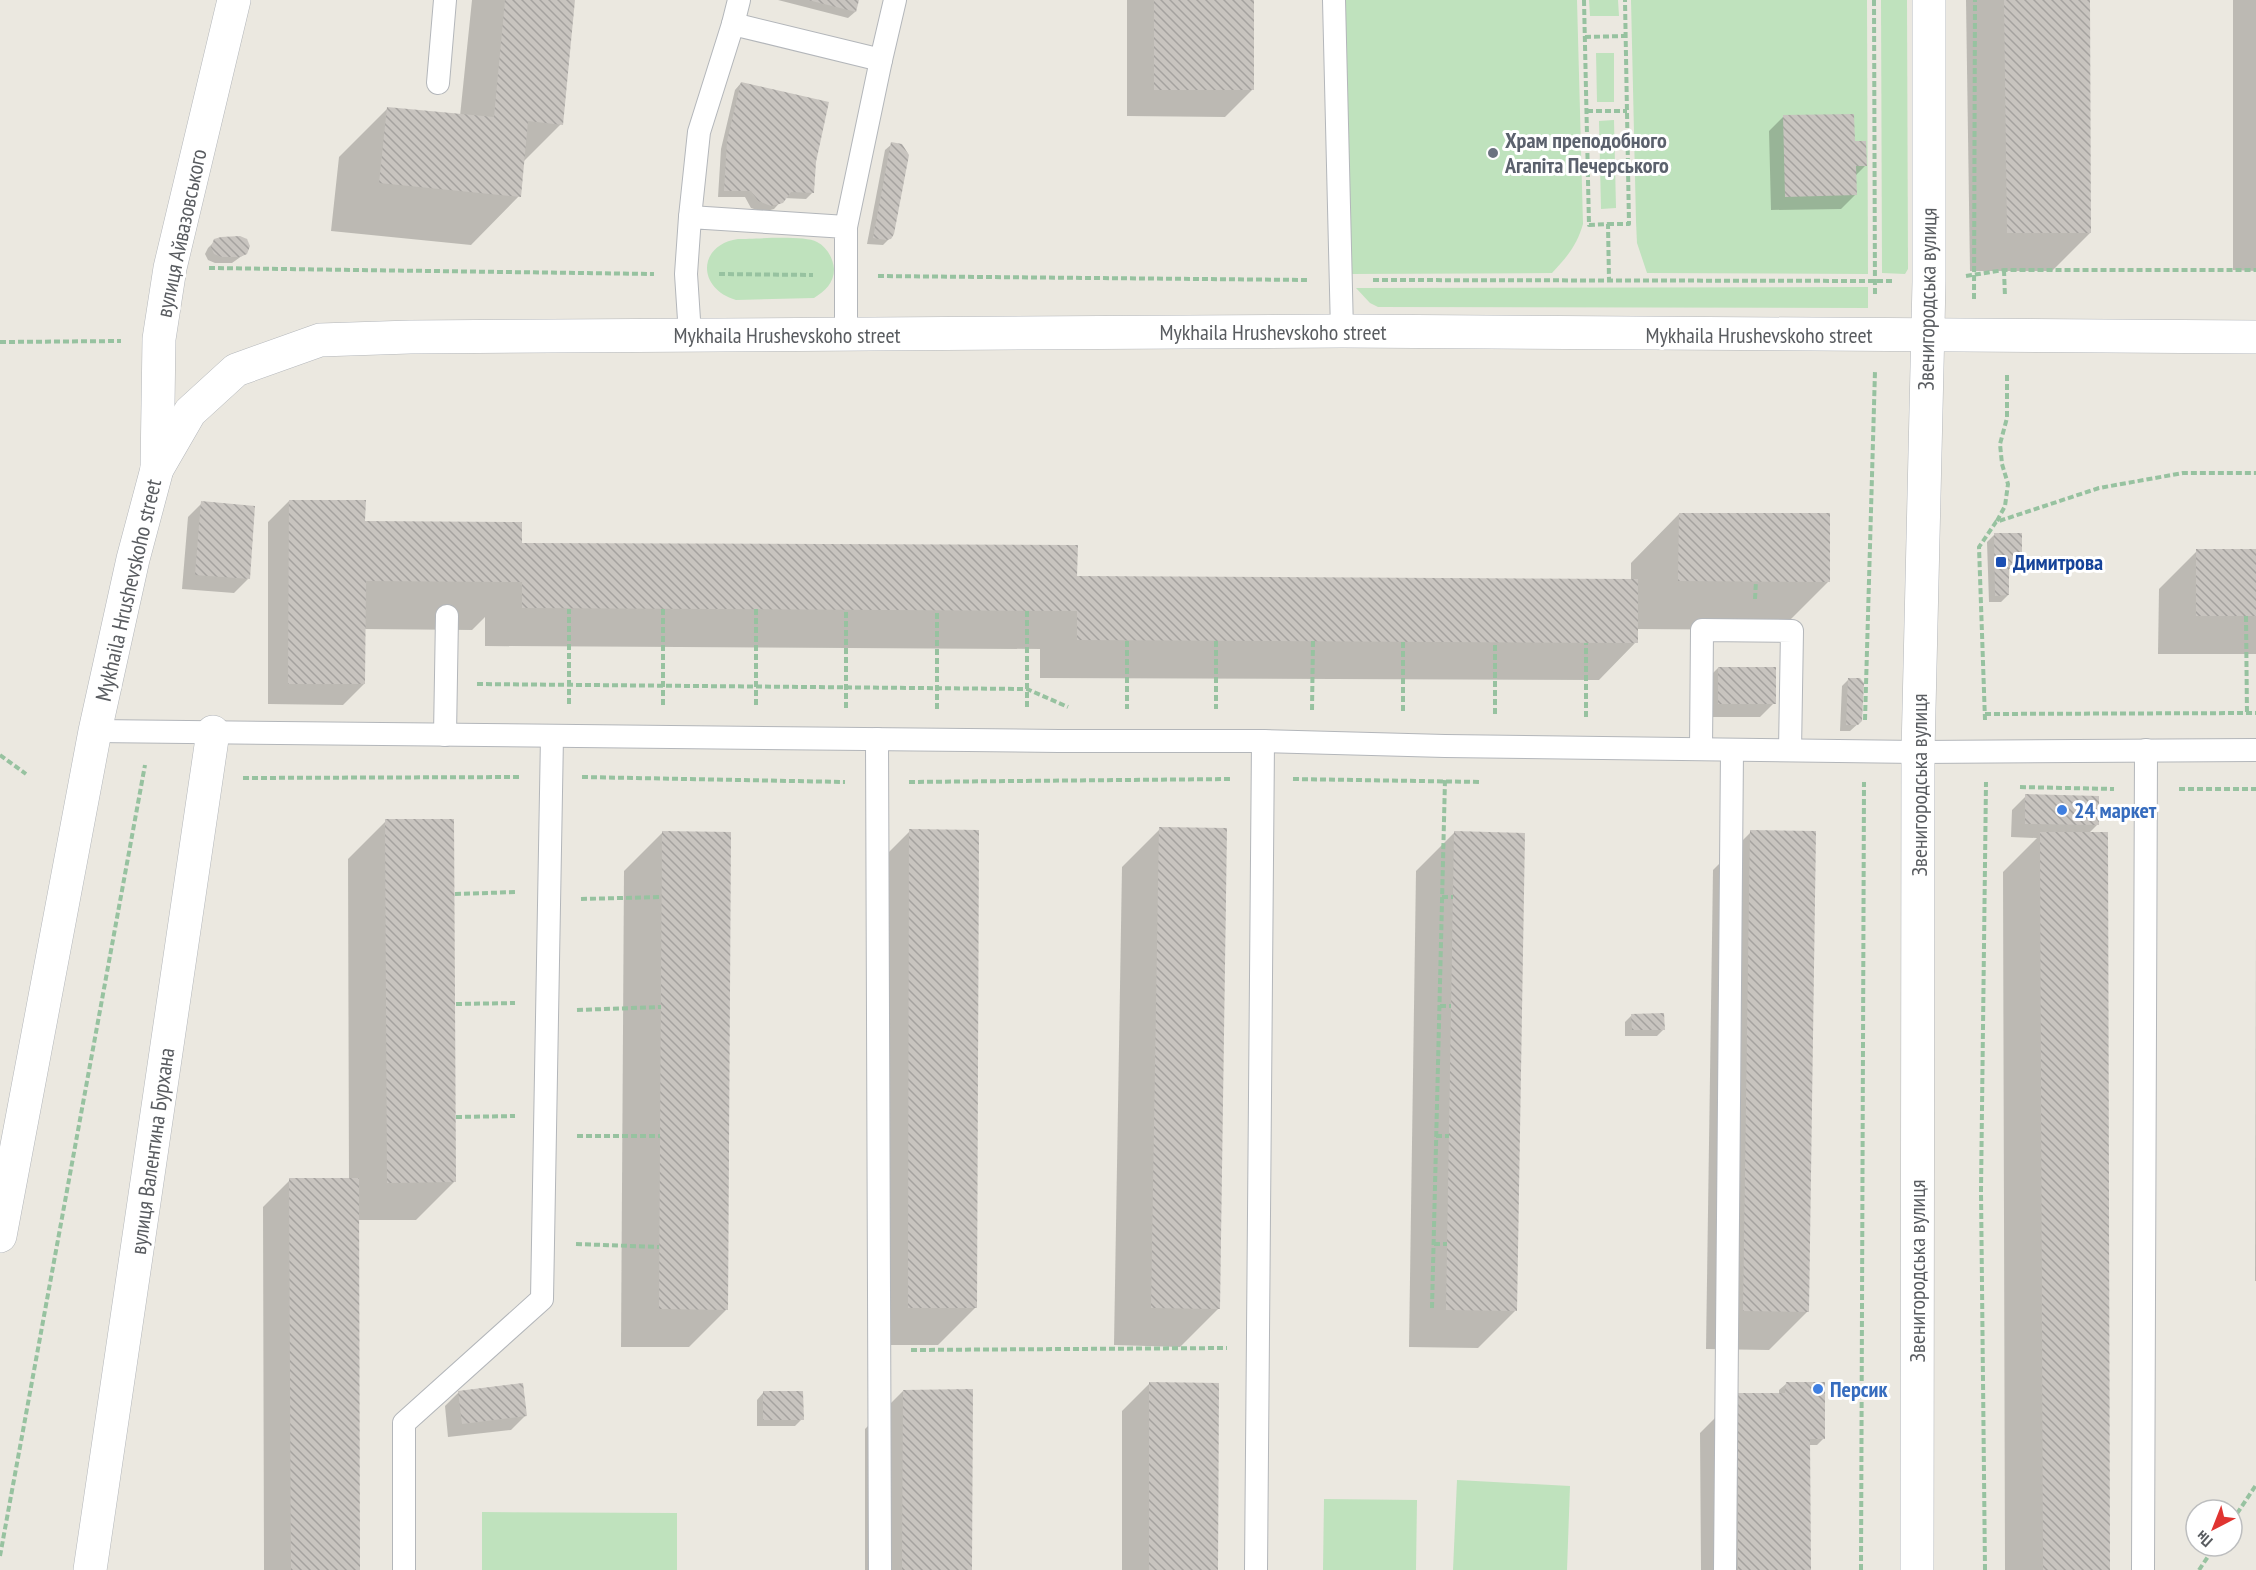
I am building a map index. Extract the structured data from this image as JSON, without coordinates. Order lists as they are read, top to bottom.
{
  "streets": {
    "street": [
      "вулиця Айвазовського",
      "Звенигородська вулиця",
      "Mykhaila Hrushevskoho street",
      "вулиця Валентина Бурхана"
    ]
  },
  "crossings": [
    ["вулиця Айвазовського", "Mykhaila Hrushevskoho street"],
    ["Звенигородська вулиця", "Mykhaila Hrushevskoho street"]
  ],
  "places": {
    "other": ["Храм преподобного Агапіта Печерського", "24 маркет", "Персик"],
    "transit": ["Димитрова"]
  },
  "north": "bottom left"
}
